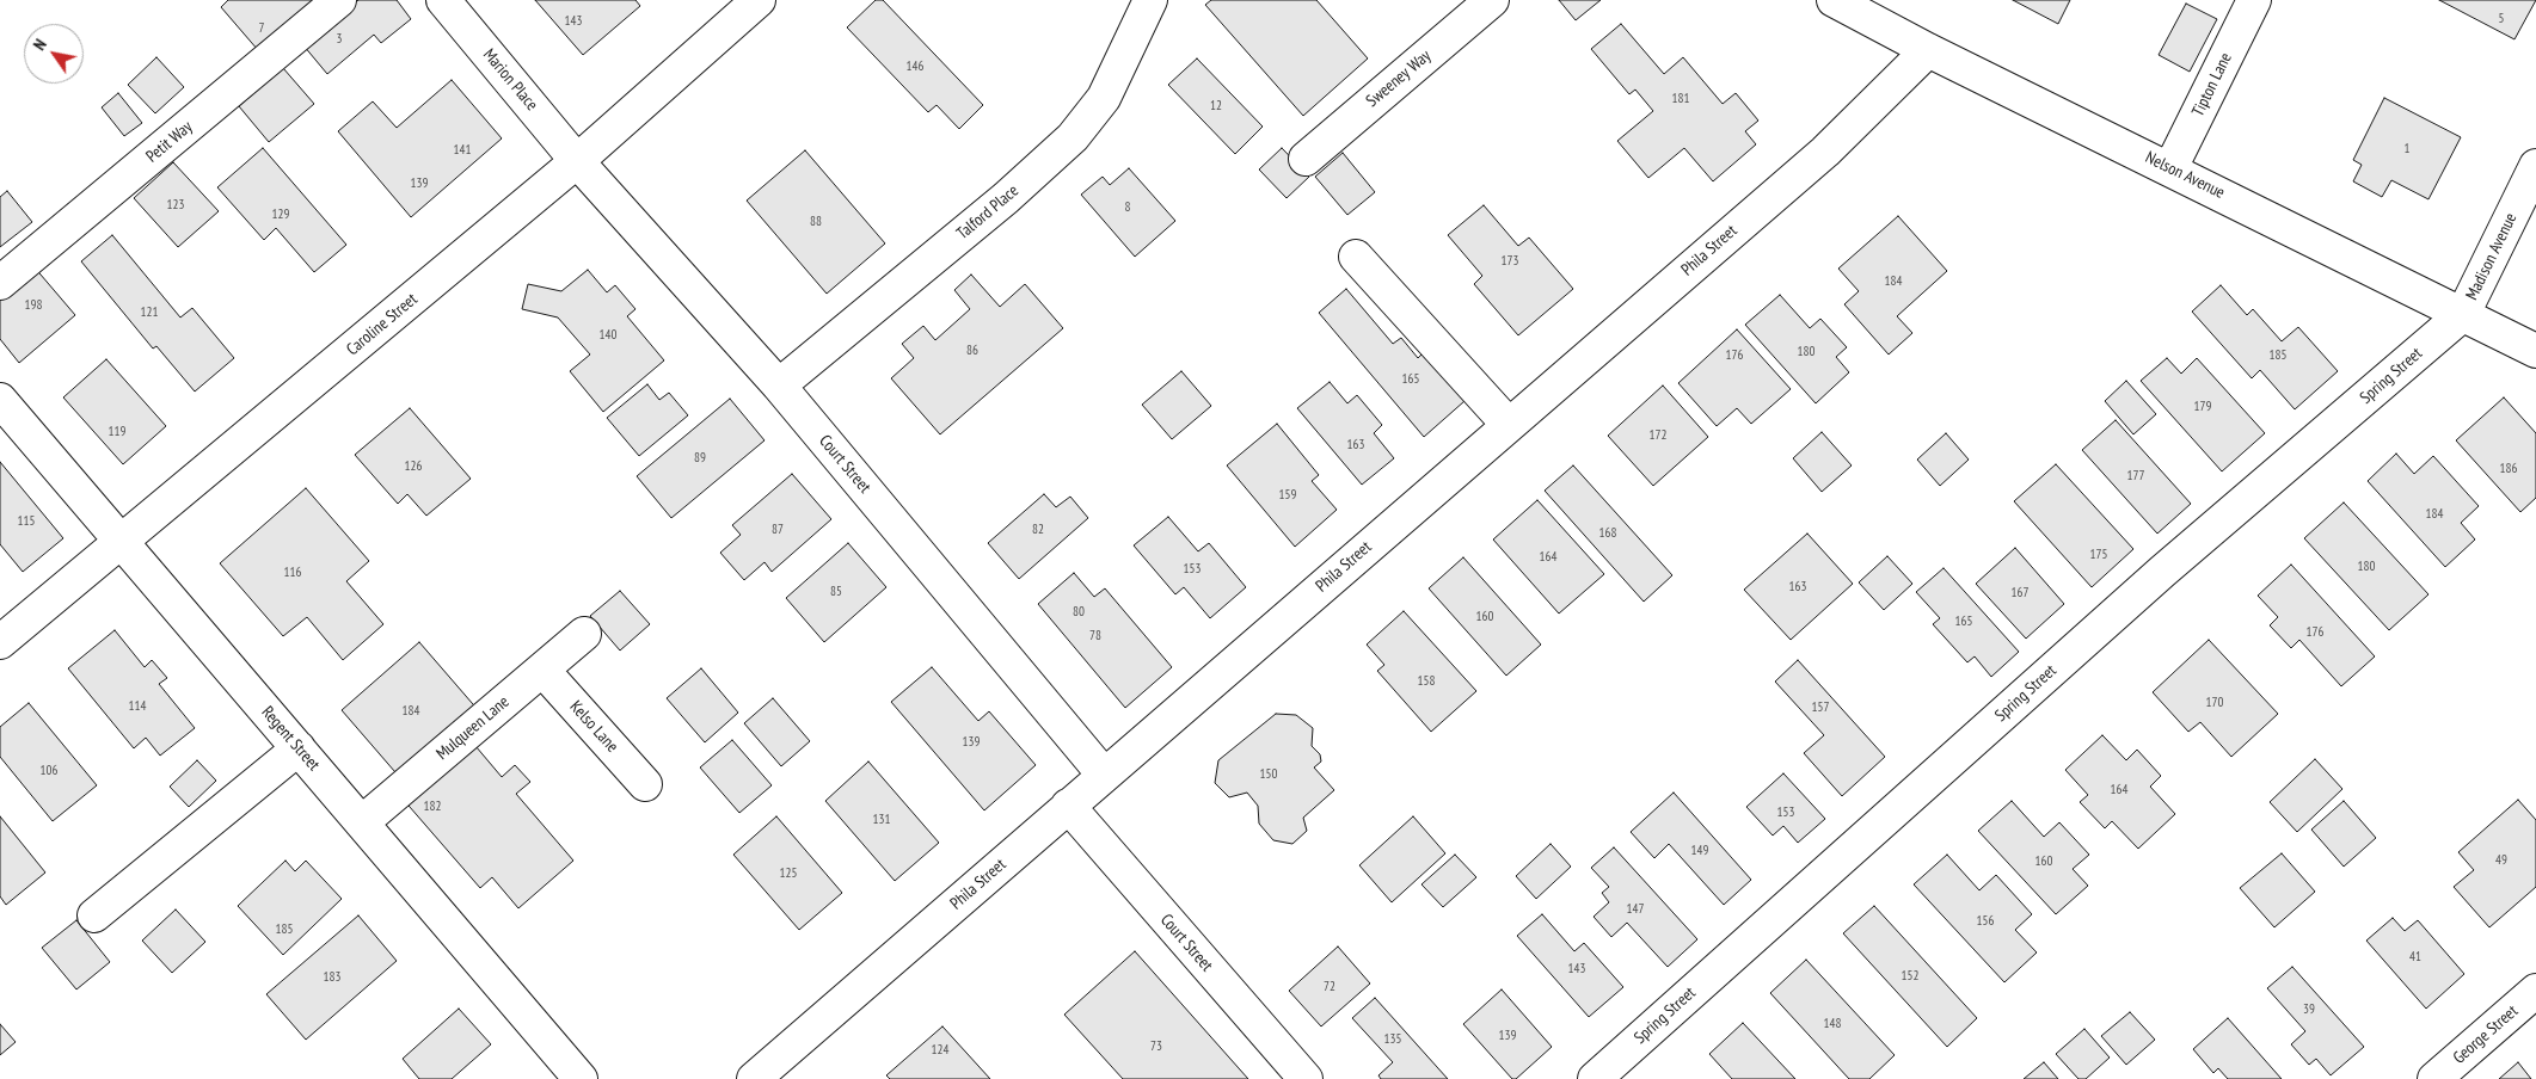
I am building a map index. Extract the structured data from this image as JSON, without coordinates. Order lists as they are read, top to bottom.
{
  "streets": {
    "street": [
      "Sweeney Way",
      "Marion Place",
      "Tipton Lane",
      "Petit Way",
      "Nelson Avenue",
      "Talford Place",
      "Phila Street",
      "Madison Avenue",
      "Caroline Street",
      "Spring Street",
      "Court Street",
      "Kelso Lane",
      "Mulqueen Lane",
      "Regent Street",
      "George Street"
    ]
  },
  "crossings": [
    ["Marion Place", "Caroline Street"],
    ["Marion Place", "Court Street"],
    ["Tipton Lane", "Nelson Avenue"],
    ["Nelson Avenue", "Phila Street"],
    ["Nelson Avenue", "Madison Avenue"],
    ["Nelson Avenue", "Spring Street"],
    ["Talford Place", "Court Street"],
    ["Phila Street", "Court Street"],
    ["Madison Avenue", "Spring Street"],
    ["Caroline Street", "Court Street"],
    ["Caroline Street", "Regent Street"],
    ["Kelso Lane", "Mulqueen Lane"],
    ["Mulqueen Lane", "Regent Street"]
  ],
  "house_numbers": [
    "5",
    "143",
    "7",
    "3",
    "146",
    "181",
    "12",
    "1",
    "141",
    "139",
    "123",
    "8",
    "129",
    "88",
    "173",
    "184",
    "198",
    "121",
    "140",
    "86",
    "180",
    "176",
    "185",
    "165",
    "179",
    "119",
    "172",
    "163",
    "89",
    "126",
    "186",
    "177",
    "159",
    "184",
    "115",
    "87",
    "82",
    "168",
    "175",
    "164",
    "180",
    "153",
    "116",
    "163",
    "85",
    "167",
    "80",
    "160",
    "165",
    "176",
    "78",
    "158",
    "170",
    "114",
    "157",
    "184",
    "139",
    "106",
    "150",
    "164",
    "182",
    "153",
    "131",
    "149",
    "49",
    "160",
    "125",
    "147",
    "156",
    "185",
    "41",
    "143",
    "152",
    "183",
    "72",
    "39",
    "148",
    "139",
    "135",
    "73",
    "124"
  ],
  "north": "top left"
}
